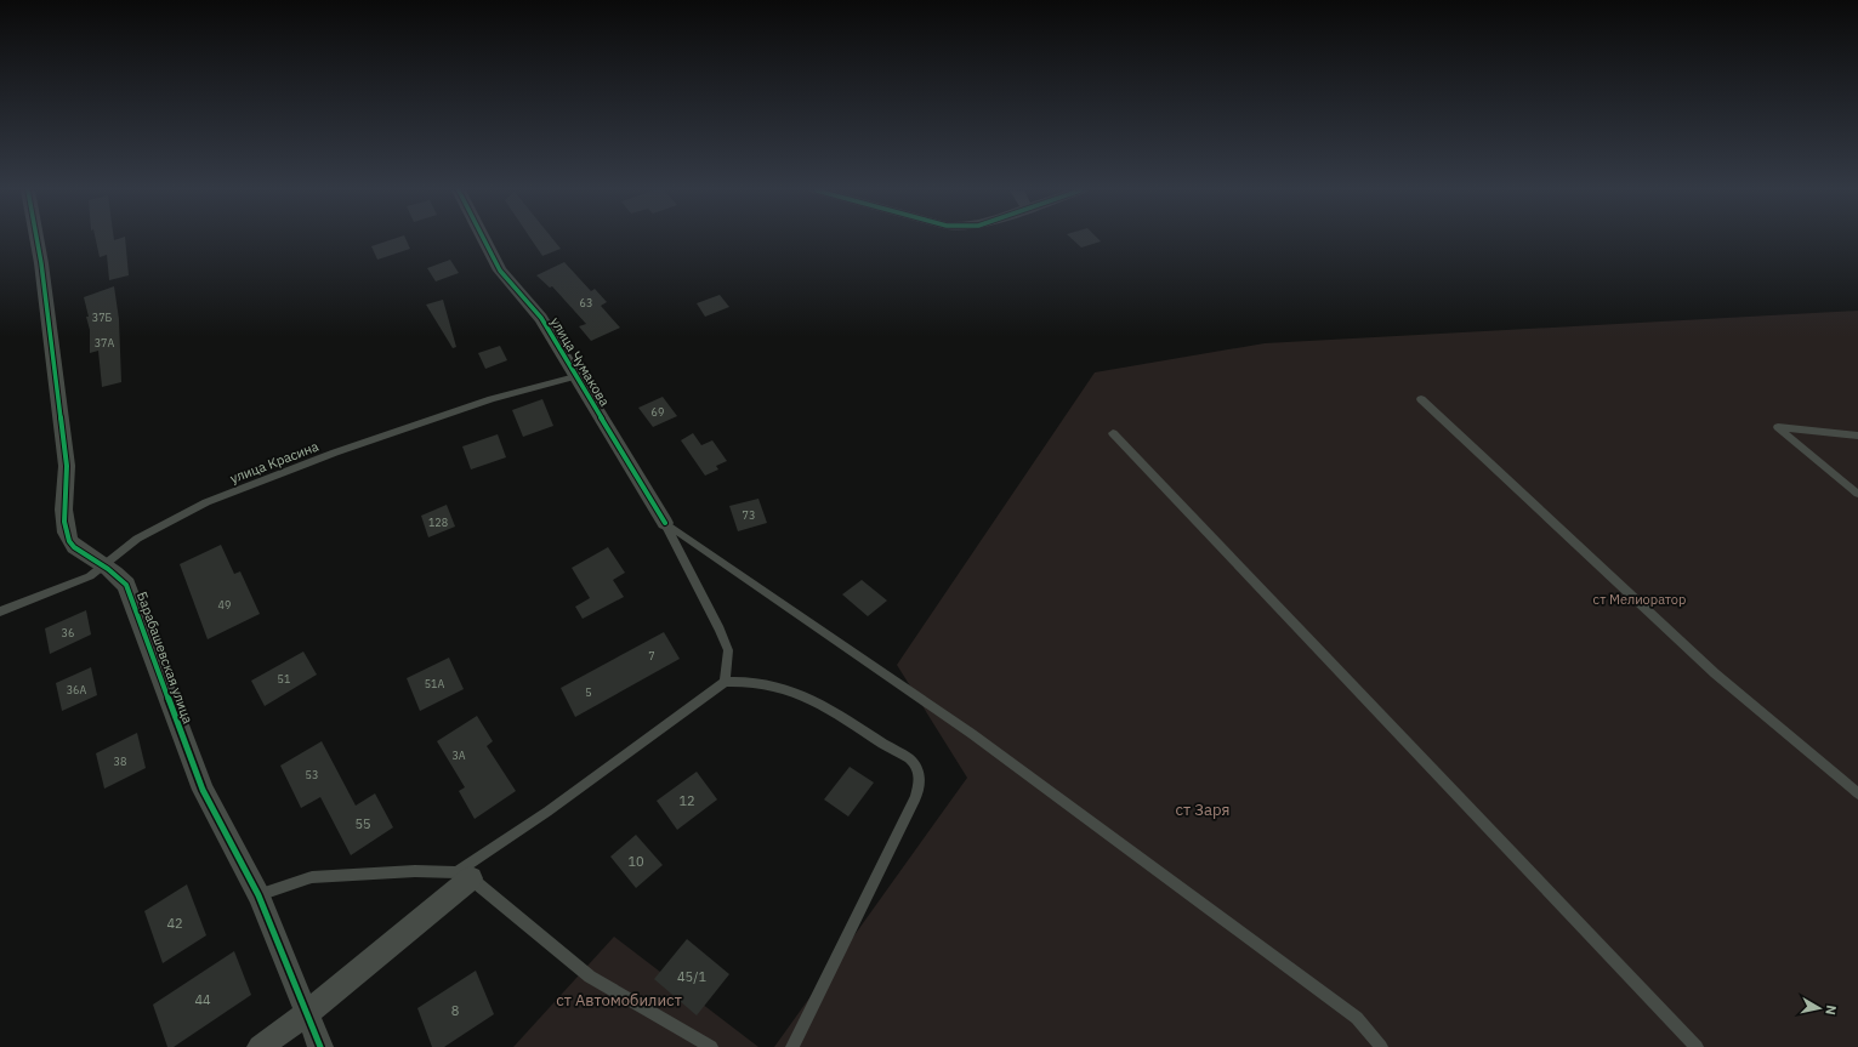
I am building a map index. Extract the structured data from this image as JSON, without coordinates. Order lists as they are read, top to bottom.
{
  "streets": {
    "street": ["улица Чумакова", "Барабашевская улица"],
    "lane": ["улица Красина"]
  },
  "crossings": [
    ["улица Чумакова", "улица Красина"],
    ["улица Красина", "Барабашевская улица"]
  ],
  "parks": ["ст Мелиоратор", "ст Заря", "ст Автомобилист"],
  "house_numbers": [
    "63",
    "37Б",
    "37А",
    "69",
    "73",
    "128",
    "49",
    "36",
    "7",
    "51",
    "51А",
    "36А",
    "5",
    "3А",
    "38",
    "53",
    "12",
    "55",
    "10",
    "42",
    "45/1",
    "44",
    "8"
  ],
  "north": "right"
}
